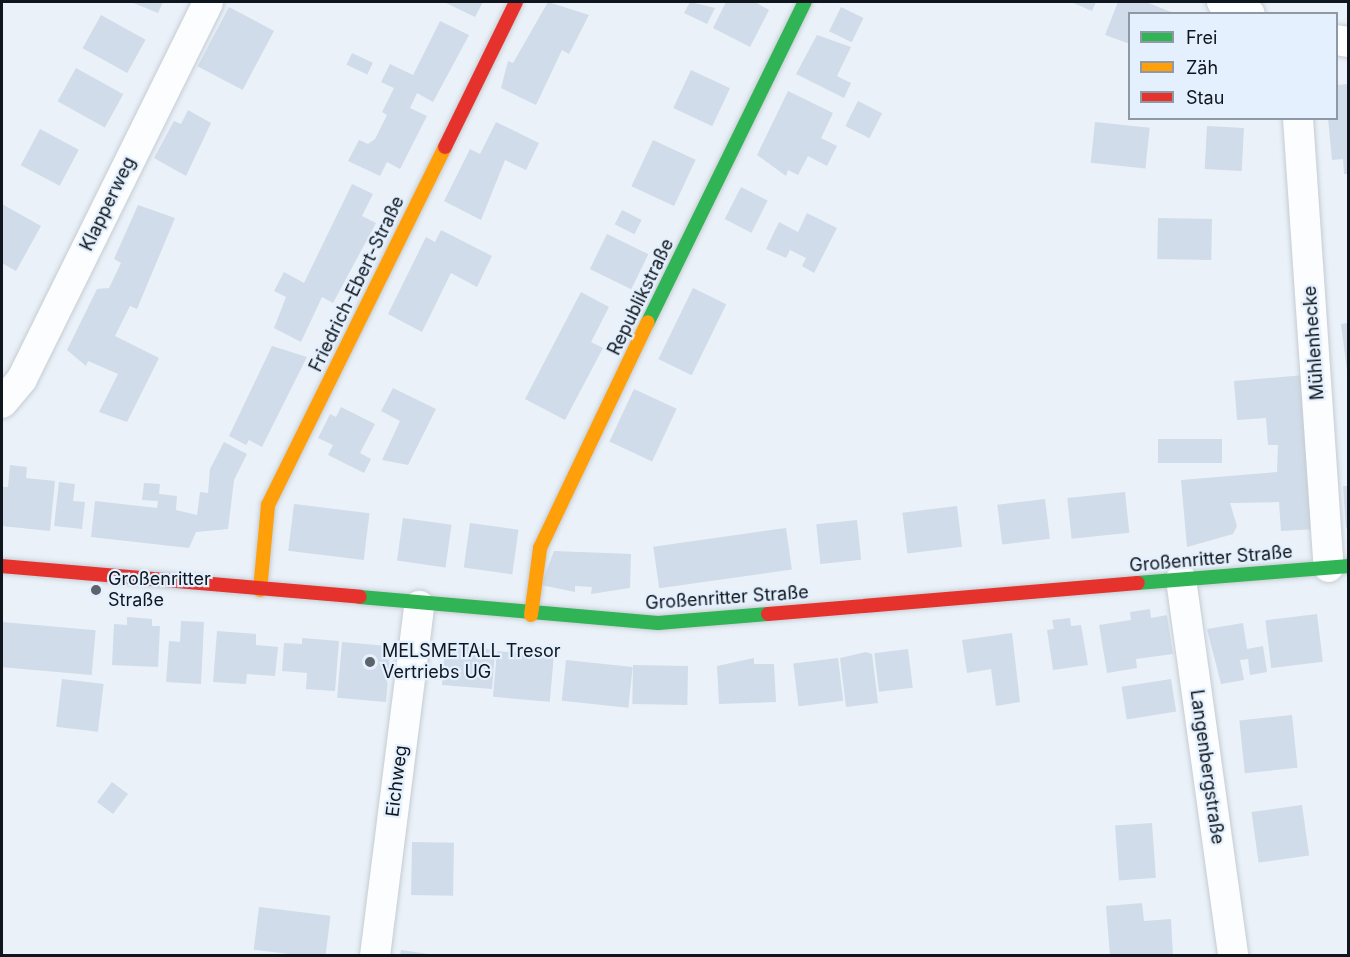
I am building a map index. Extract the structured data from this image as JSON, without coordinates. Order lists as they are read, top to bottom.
{
  "streets": {
    "main road": ["Friedrich-Ebert-Straße", "Republikstraße", "Großenritter Straße"],
    "street": [
      "Klapperweg",
      "Mühlenhecke",
      "Langenbergstraße",
      "Eichweg"
    ]
  },
  "crossings": [
    ["Friedrich-Ebert-Straße", "Großenritter Straße"],
    ["Republikstraße", "Großenritter Straße"],
    ["Mühlenhecke", "Großenritter Straße"],
    ["Großenritter Straße", "Langenbergstraße"],
    ["Großenritter Straße", "Eichweg"]
  ],
  "places": ["Großenritter Straße", "MELSMETALL Tresor Vertriebs UG"],
  "legend": ["Frei", "Zäh", "Stau"]
}
